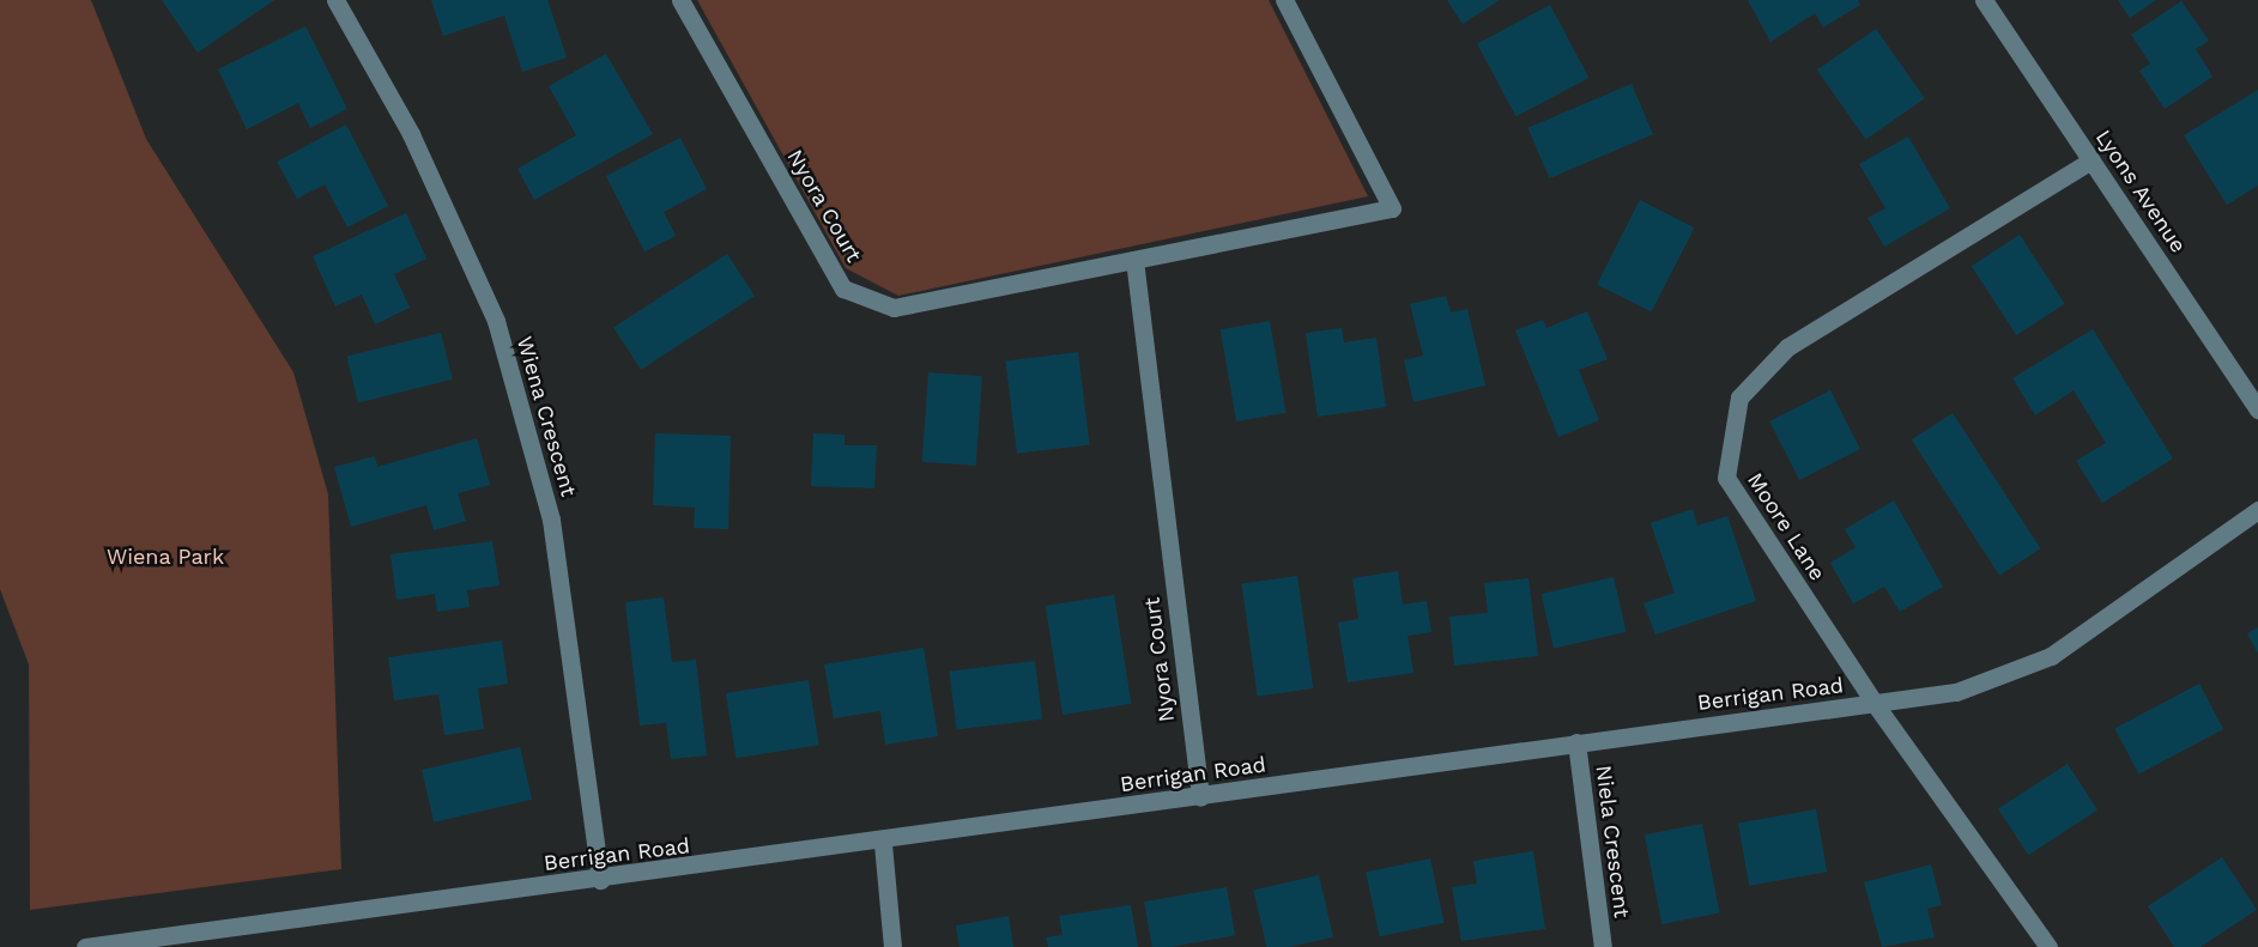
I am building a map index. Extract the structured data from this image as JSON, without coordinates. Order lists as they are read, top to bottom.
{
  "streets": {
    "street": [
      "Lyons Avenue",
      "Nyora Court",
      "Wiena Crescent",
      "Moore Lane",
      "Berrigan Road",
      "Niela Crescent"
    ]
  },
  "crossings": [
    ["Lyons Avenue", "Moore Lane"],
    ["Nyora Court", "Berrigan Road"],
    ["Wiena Crescent", "Berrigan Road"],
    ["Moore Lane", "Berrigan Road"],
    ["Berrigan Road", "Niela Crescent"]
  ],
  "parks": ["Wiena Park"]
}
